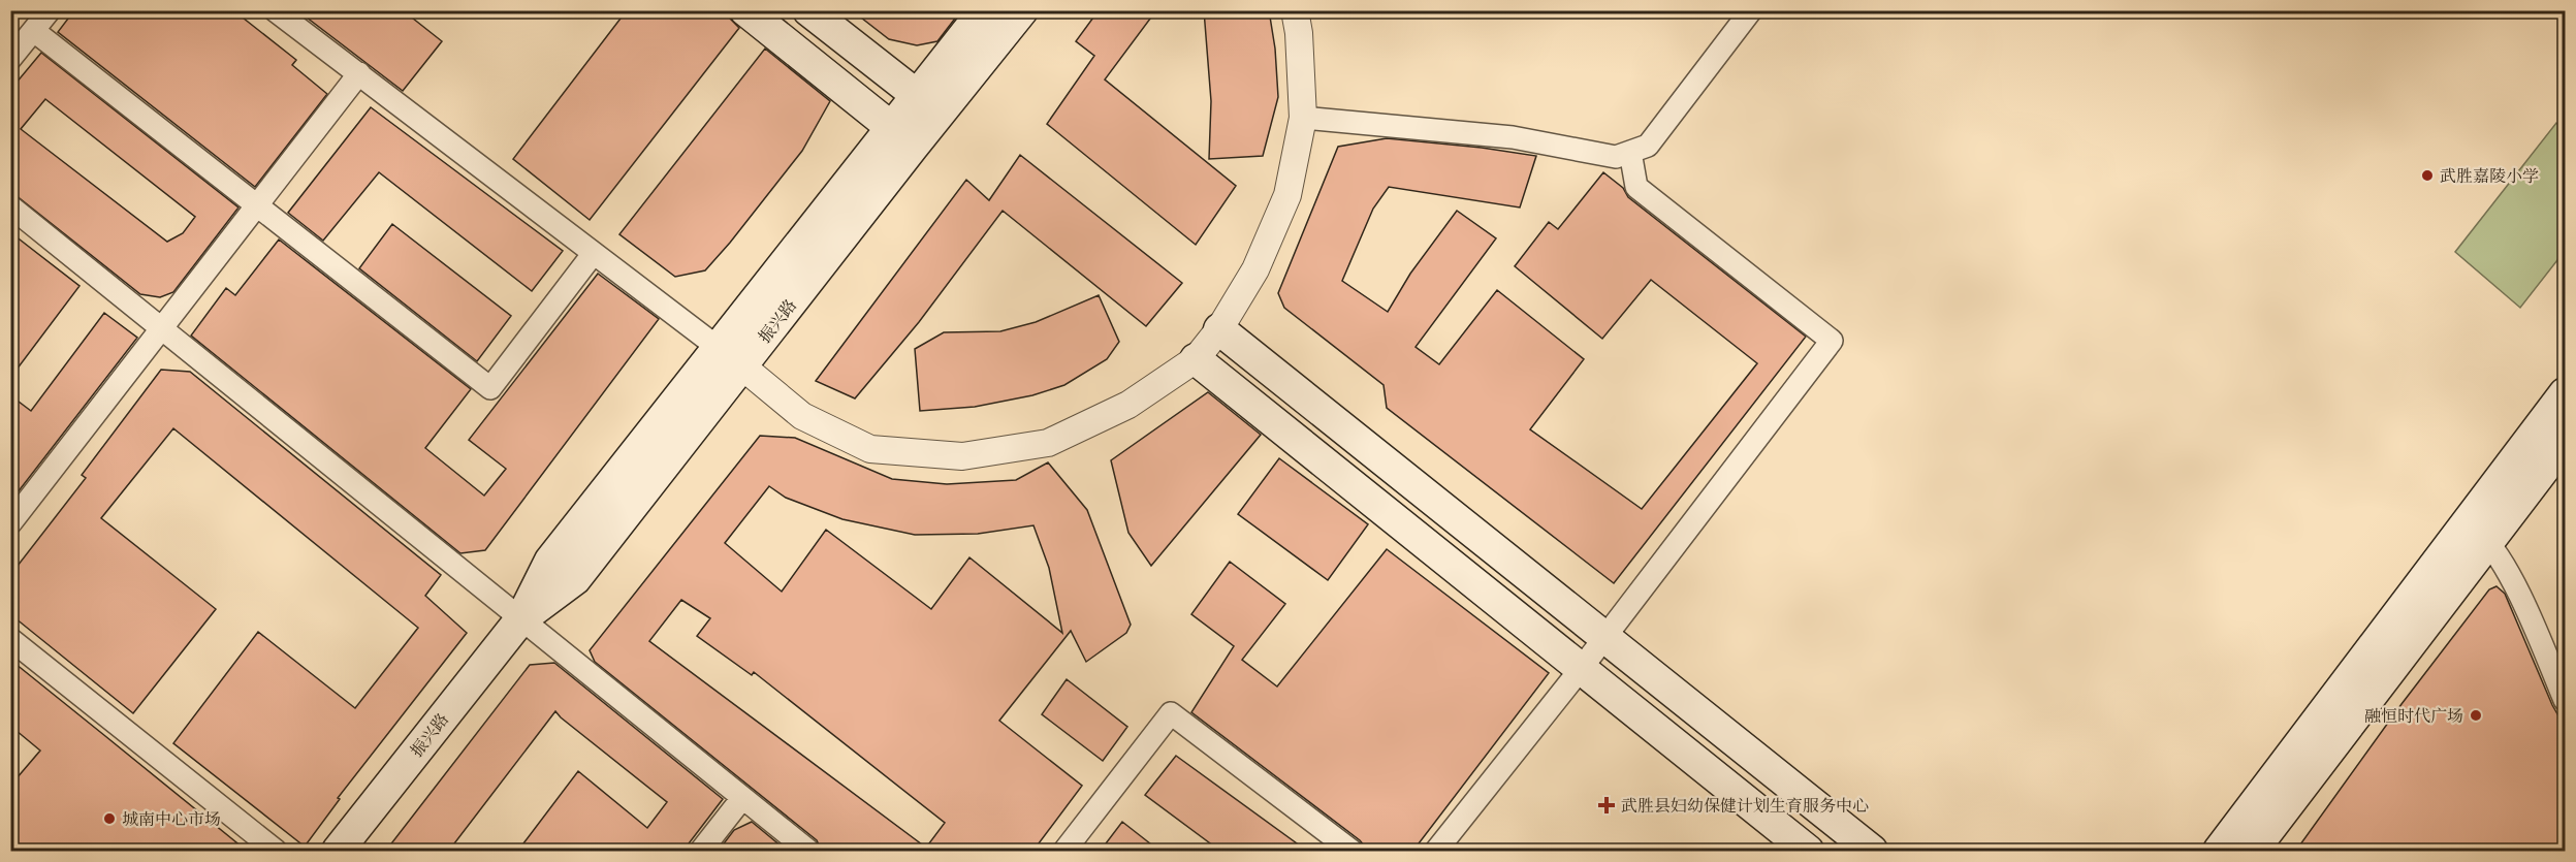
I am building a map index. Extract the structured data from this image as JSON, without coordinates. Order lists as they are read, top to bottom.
{
  "streets": {
    "main road": ["振兴路"]
  },
  "places": {
    "other": ["武胜嘉陵小学", "融恒时代广场", "城南中心市场"],
    "health": ["武胜县妇幼保健计划生育服务中心"]
  }
}
